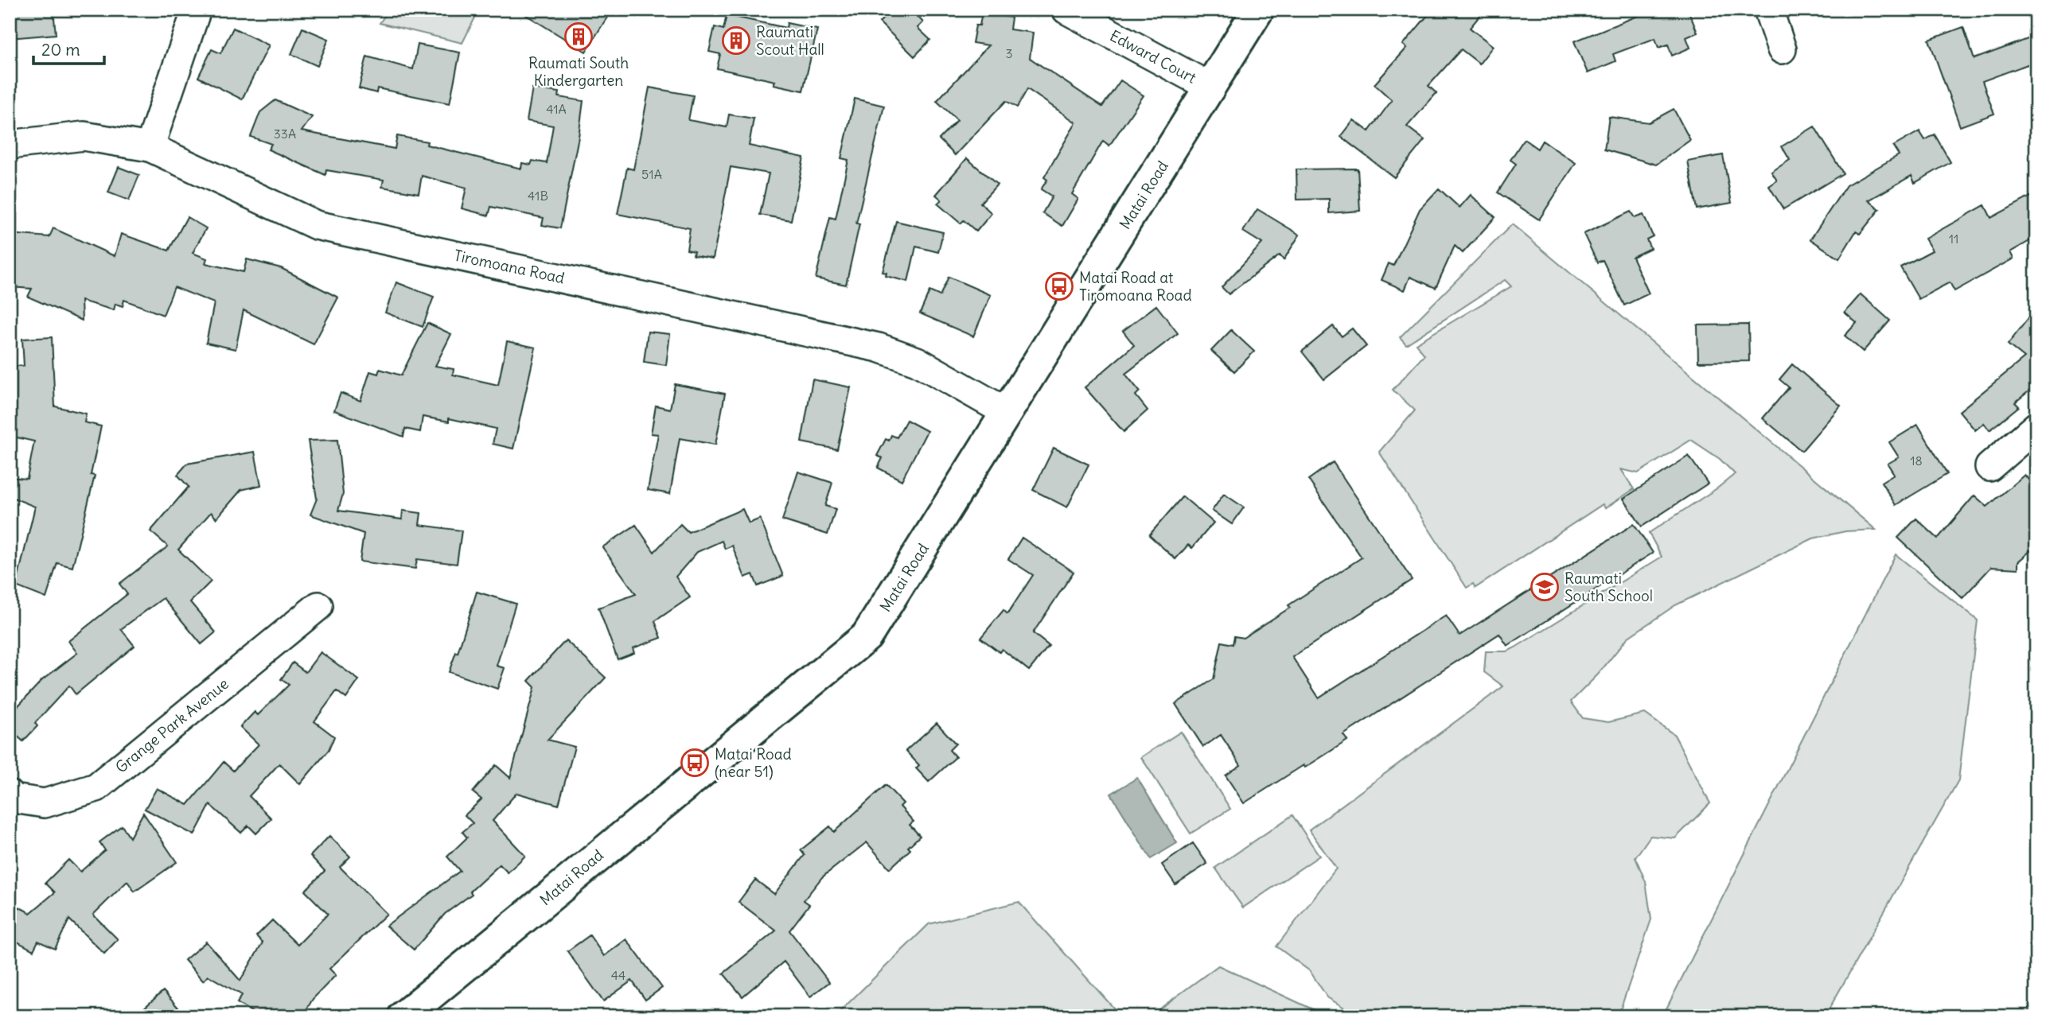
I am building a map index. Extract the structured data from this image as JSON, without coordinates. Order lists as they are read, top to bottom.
{
  "streets": {
    "street": [
      "Edward Court",
      "Matai Road",
      "Tiromoana Road",
      "Grange Park Avenue"
    ]
  },
  "crossings": [
    ["Edward Court", "Matai Road"],
    ["Matai Road", "Tiromoana Road"]
  ],
  "places": {
    "building": ["Raumati South Kindergarten", "Raumati Scout Hall"],
    "bus stop": ["Matai Road at Tiromoana Road", "Matai Road (near 51)"],
    "school or university": ["Raumati South School"]
  },
  "house_numbers": [
    "3",
    "41A",
    "33A",
    "51A",
    "41B",
    "11",
    "18",
    "44"
  ],
  "scale_bar": "20 m"
}
